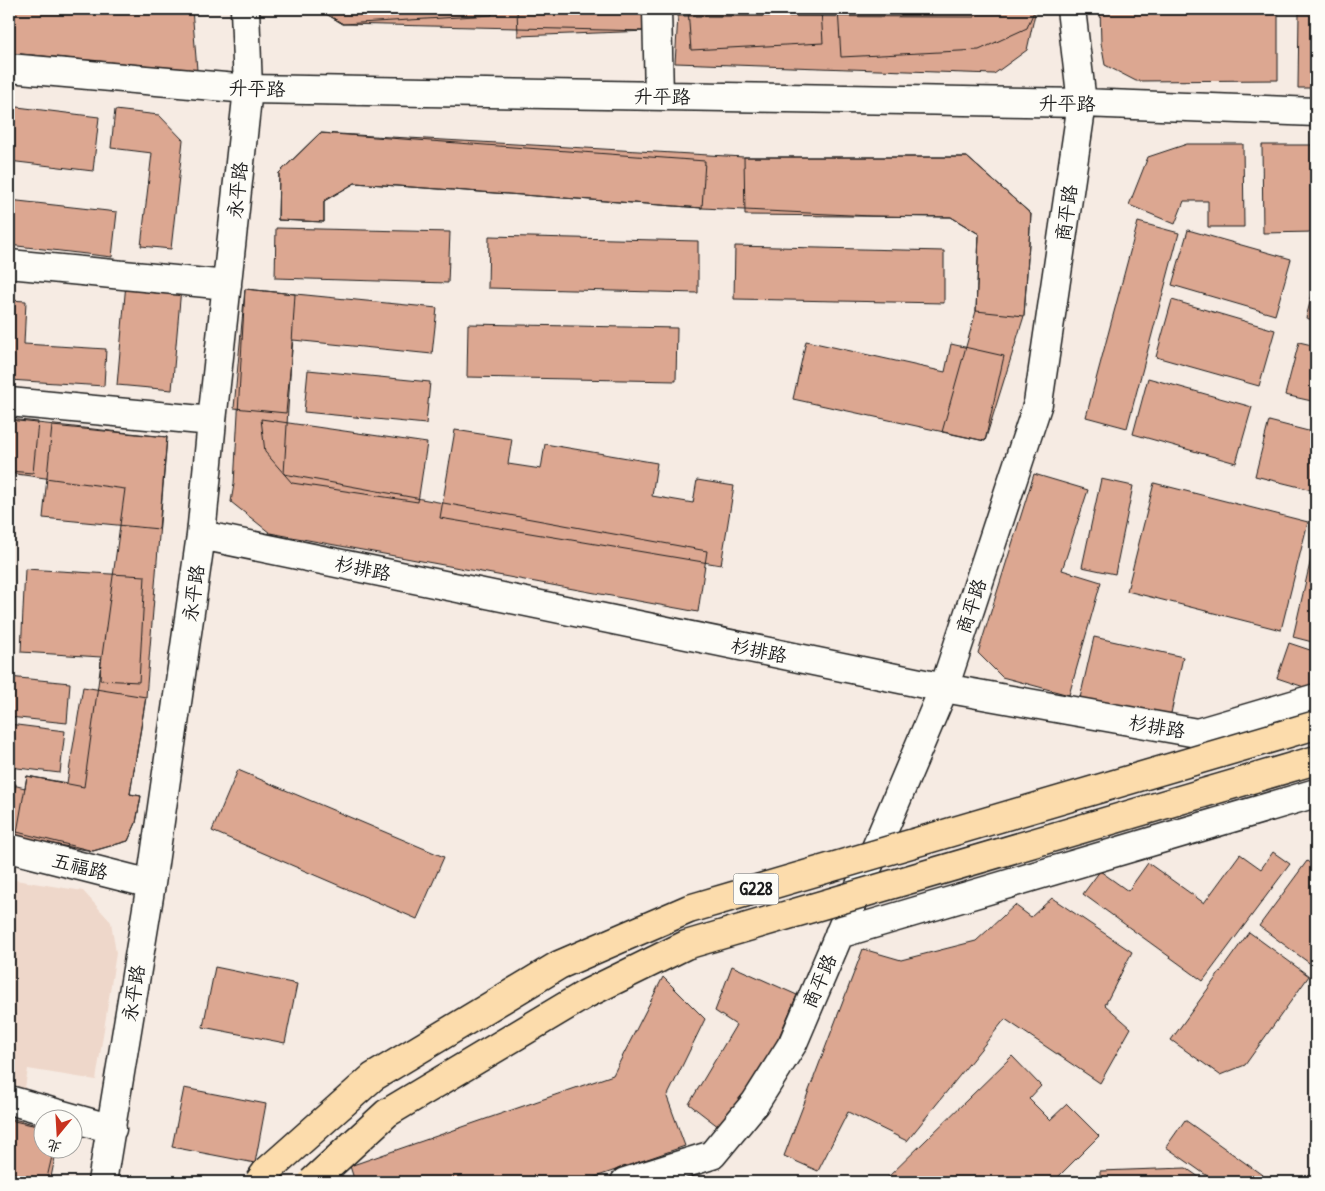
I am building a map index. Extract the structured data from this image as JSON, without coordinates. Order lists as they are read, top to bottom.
{
  "streets": {
    "highway": ["G228"],
    "street": [
      "升平路",
      "永平路",
      "商平路",
      "杉排路",
      "五福路"
    ]
  },
  "crossings": [
    ["升平路", "永平路"],
    ["升平路", "商平路"],
    ["永平路", "杉排路"],
    ["永平路", "五福路"],
    ["商平路", "杉排路"]
  ],
  "north": "bottom"
}
